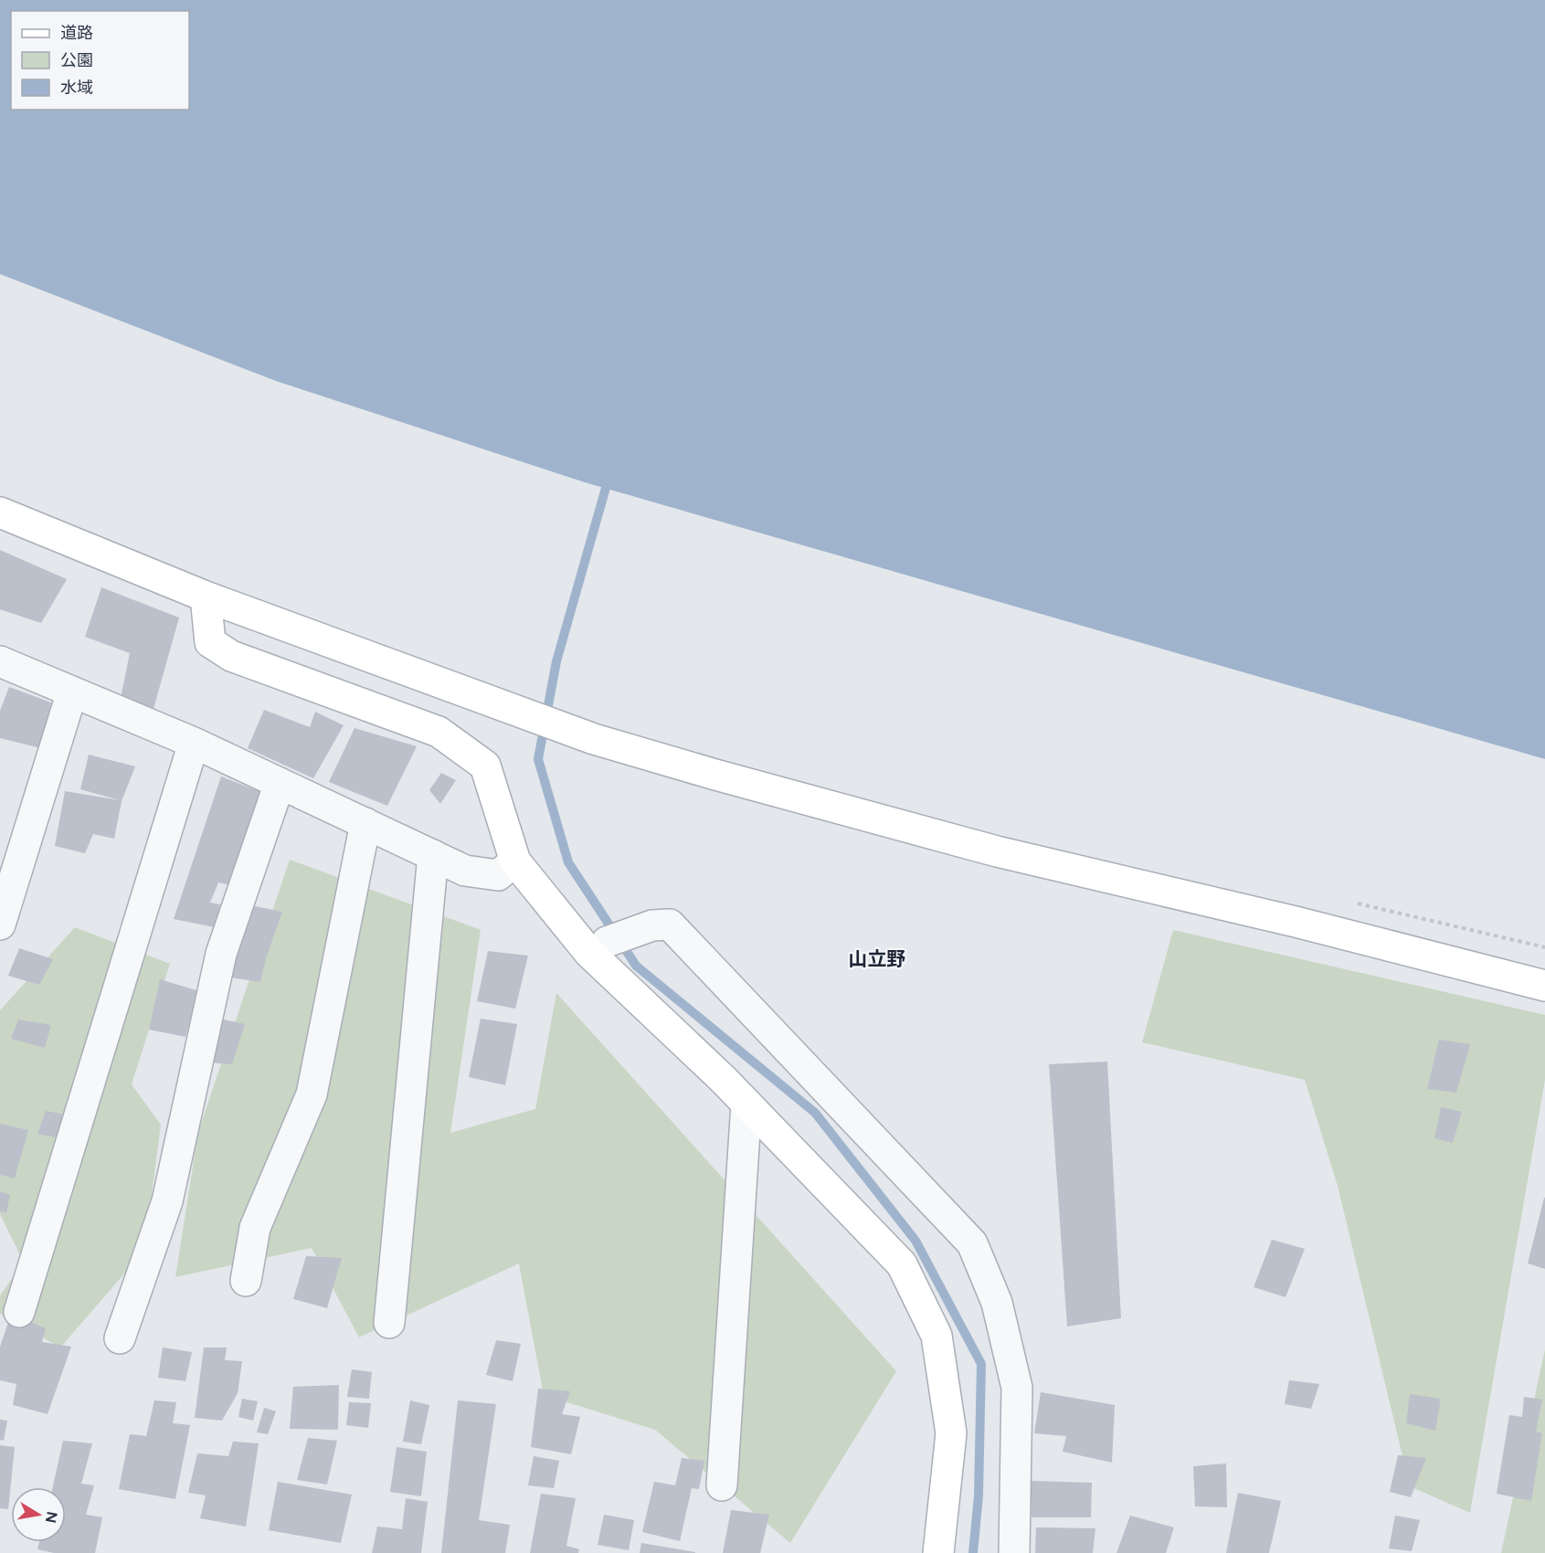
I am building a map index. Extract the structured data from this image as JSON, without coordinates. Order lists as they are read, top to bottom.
{
  "districts": ["山立野"],
  "legend": ["道路", "公園", "水域"],
  "north": "right"
}
